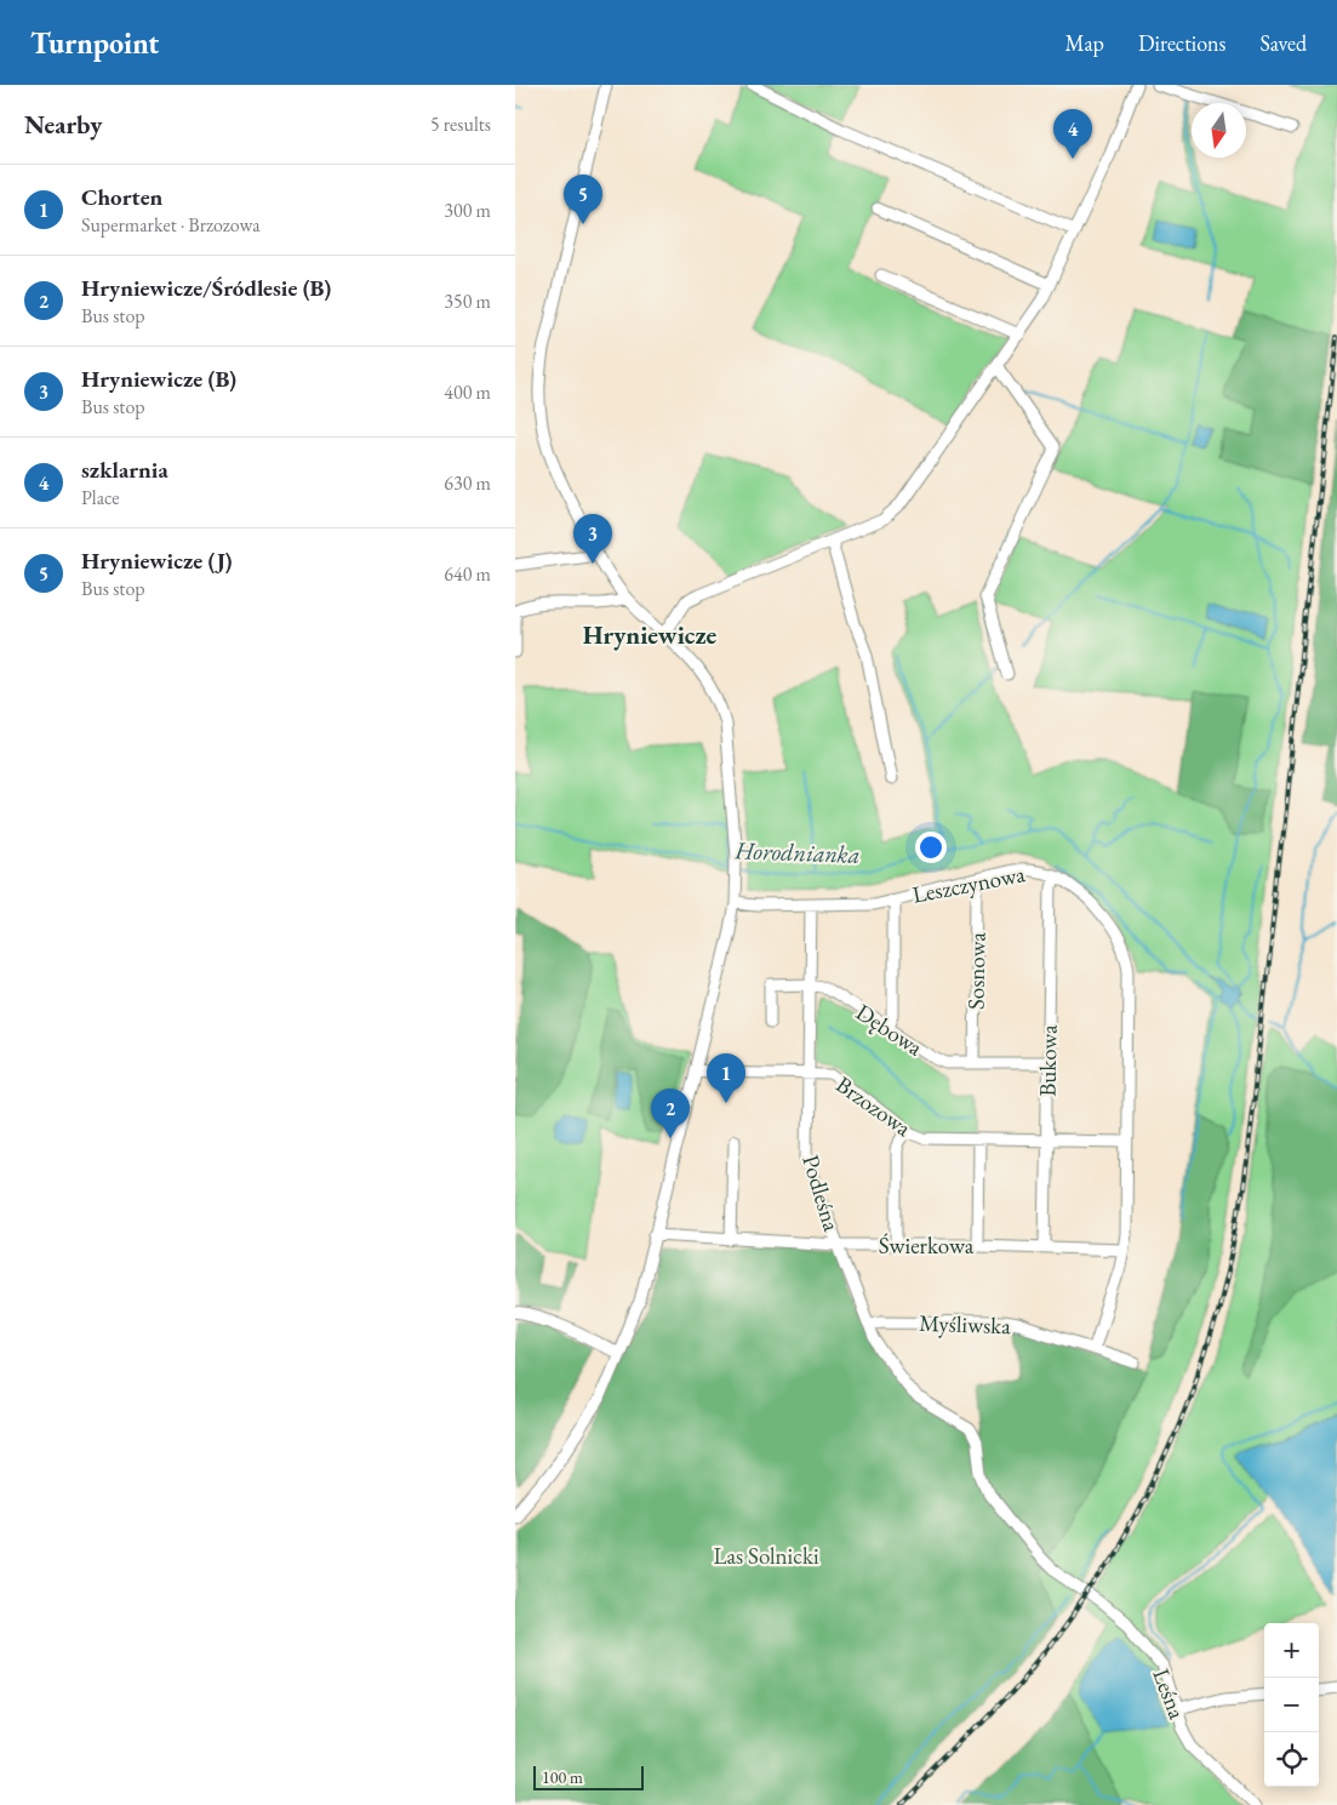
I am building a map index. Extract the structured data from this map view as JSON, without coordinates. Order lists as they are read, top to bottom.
{
  "streets": {
    "street": [
      "Leszczynowa",
      "Sosnowa",
      "Dębowa",
      "Bukowa",
      "Brzozowa",
      "Podleśna",
      "Świerkowa",
      "Myśliwska",
      "Leśna"
    ]
  },
  "crossings": [
    ["Leszczynowa", "Sosnowa"],
    ["Leszczynowa", "Bukowa"],
    ["Leszczynowa", "Brzozowa"],
    ["Leszczynowa", "Podleśna"],
    ["Leszczynowa", "Świerkowa"],
    ["Sosnowa", "Dębowa"],
    ["Dębowa", "Bukowa"],
    ["Dębowa", "Podleśna"],
    ["Bukowa", "Brzozowa"],
    ["Bukowa", "Świerkowa"],
    ["Brzozowa", "Podleśna"],
    ["Podleśna", "Świerkowa"],
    ["Podleśna", "Myśliwska"],
    ["Podleśna", "Leśna"]
  ],
  "districts": ["Hryniewicze"],
  "water": ["Horodnianka"],
  "parks": ["Las Solnicki"],
  "scale_bar": "100 m",
  "north": "bottom",
  "page": {
    "header": "Turnpoint",
    "nav": ["Map", "Directions", "Saved"],
    "heading": ["Nearby", "5 results"],
    "pins": [
      "4",
      "5",
      "3",
      "1",
      "2"
    ],
    "list": [
      {
        "mark": "1",
        "name": "Chorten",
        "note": "Supermarket · Brzozowa",
        "value": "300 m"
      },
      {
        "mark": "2",
        "name": "Hryniewicze/Śródlesie (B)",
        "note": "Bus stop",
        "value": "350 m"
      },
      {
        "mark": "3",
        "name": "Hryniewicze (B)",
        "note": "Bus stop",
        "value": "400 m"
      },
      {
        "mark": "4",
        "name": "szklarnia",
        "note": "Place",
        "value": "630 m"
      },
      {
        "mark": "5",
        "name": "Hryniewicze (J)",
        "note": "Bus stop",
        "value": "640 m"
      }
    ],
    "map_buttons": ["+", "−"],
    "scale": "100 m"
  }
}
